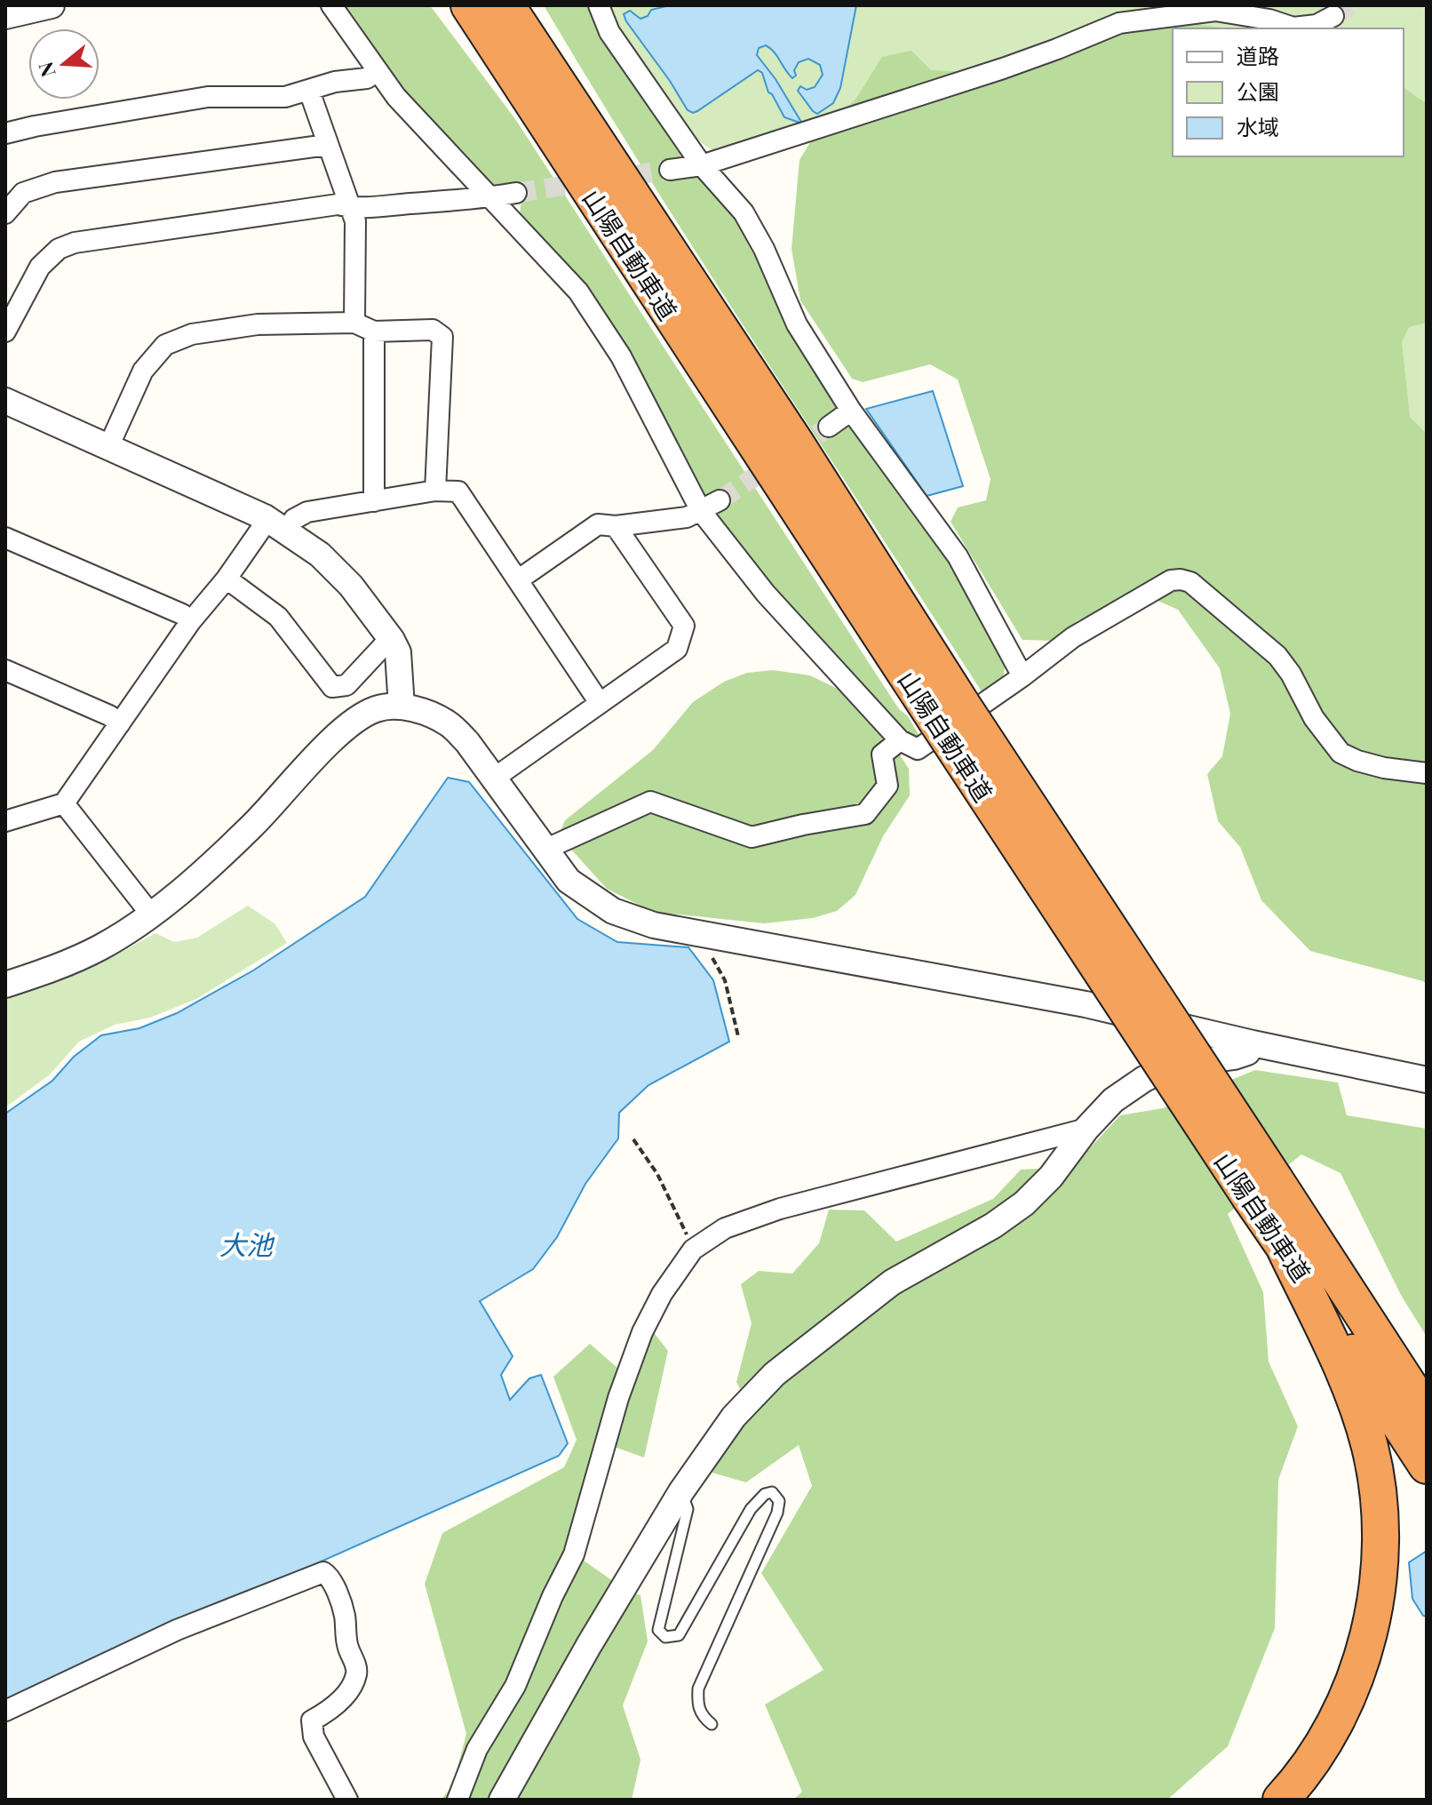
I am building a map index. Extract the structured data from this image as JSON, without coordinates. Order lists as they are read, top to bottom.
{
  "streets": {
    "highway": ["山陽自動車道"]
  },
  "water": ["大池"],
  "legend": ["道路", "公園", "水域"],
  "north": "left"
}
